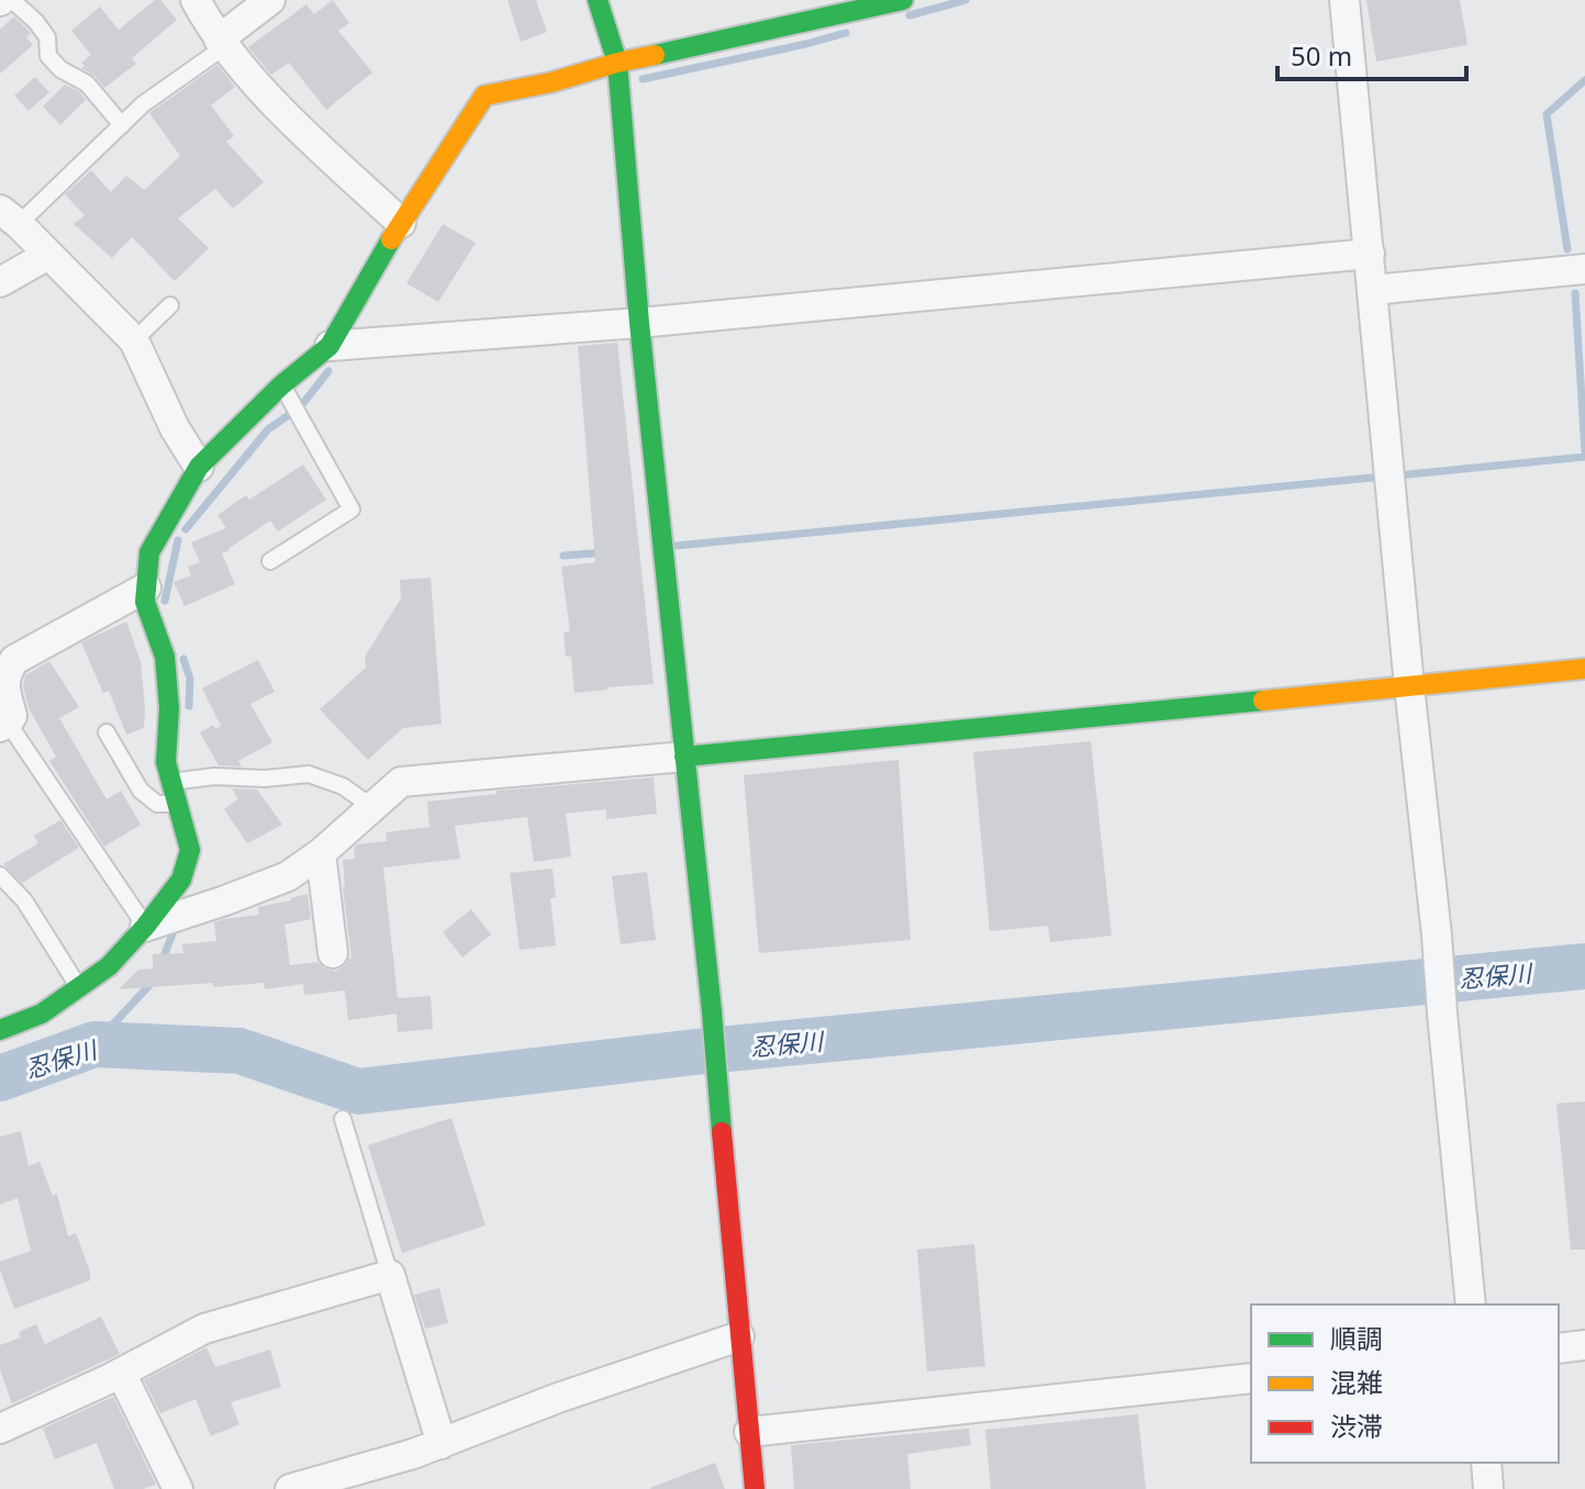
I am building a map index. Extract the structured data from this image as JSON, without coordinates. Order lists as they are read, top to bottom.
{
  "water": ["忍保川"],
  "legend": ["順調", "混雑", "渋滞"],
  "scale_bar": "50 m"
}
